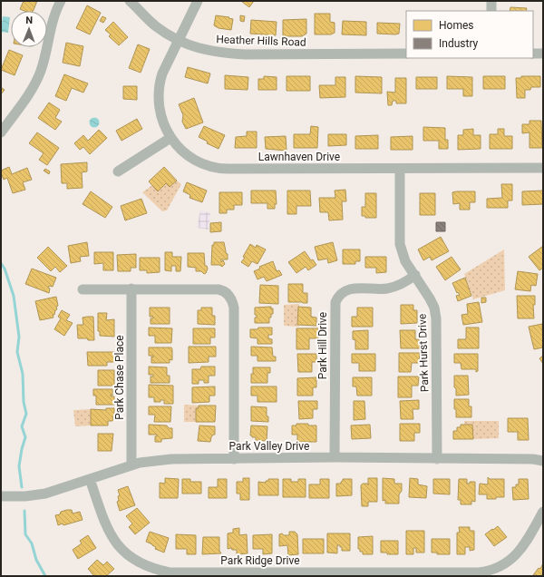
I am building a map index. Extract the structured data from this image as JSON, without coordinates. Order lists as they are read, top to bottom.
{
  "streets": {
    "street": [
      "Heather Hills Road",
      "Lawnhaven Drive",
      "Park Hill Drive",
      "Park Hurst Drive",
      "Park Chase Place",
      "Park Valley Drive",
      "Park Ridge Drive"
    ]
  },
  "crossings": [
    ["Heather Hills Road", "Lawnhaven Drive"],
    ["Lawnhaven Drive", "Park Hurst Drive"],
    ["Park Hill Drive", "Park Hurst Drive"],
    ["Park Hill Drive", "Park Valley Drive"],
    ["Park Hurst Drive", "Park Valley Drive"],
    ["Park Chase Place", "Park Valley Drive"],
    ["Park Valley Drive", "Park Ridge Drive"]
  ],
  "legend": ["Homes", "Industry"],
  "north": "top"
}
